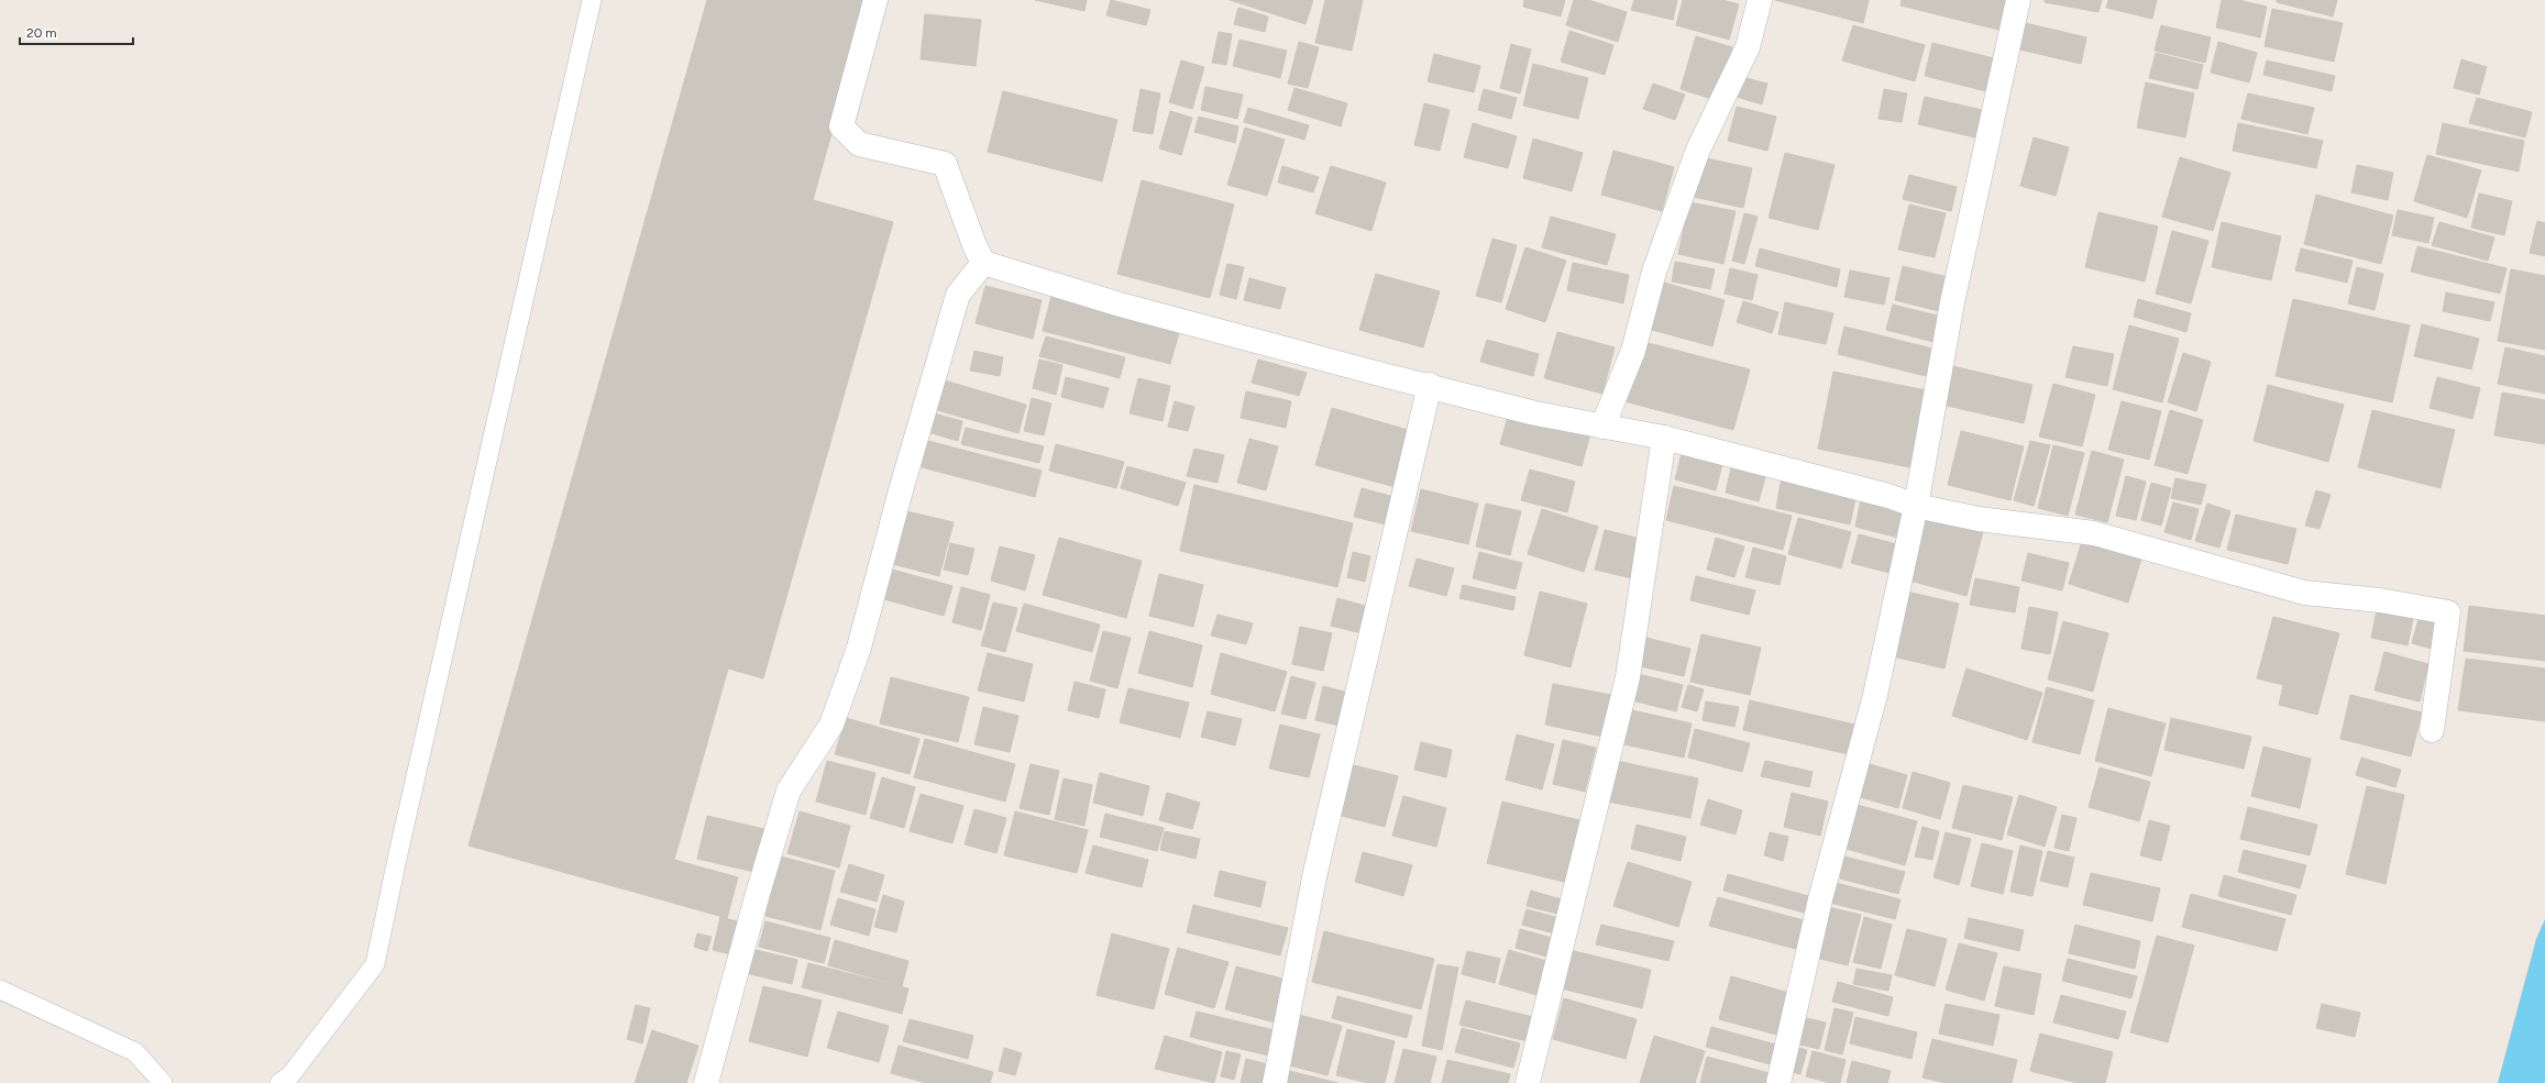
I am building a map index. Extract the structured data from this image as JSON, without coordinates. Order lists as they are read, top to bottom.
{
  "scale_bar": "20 m"
}
